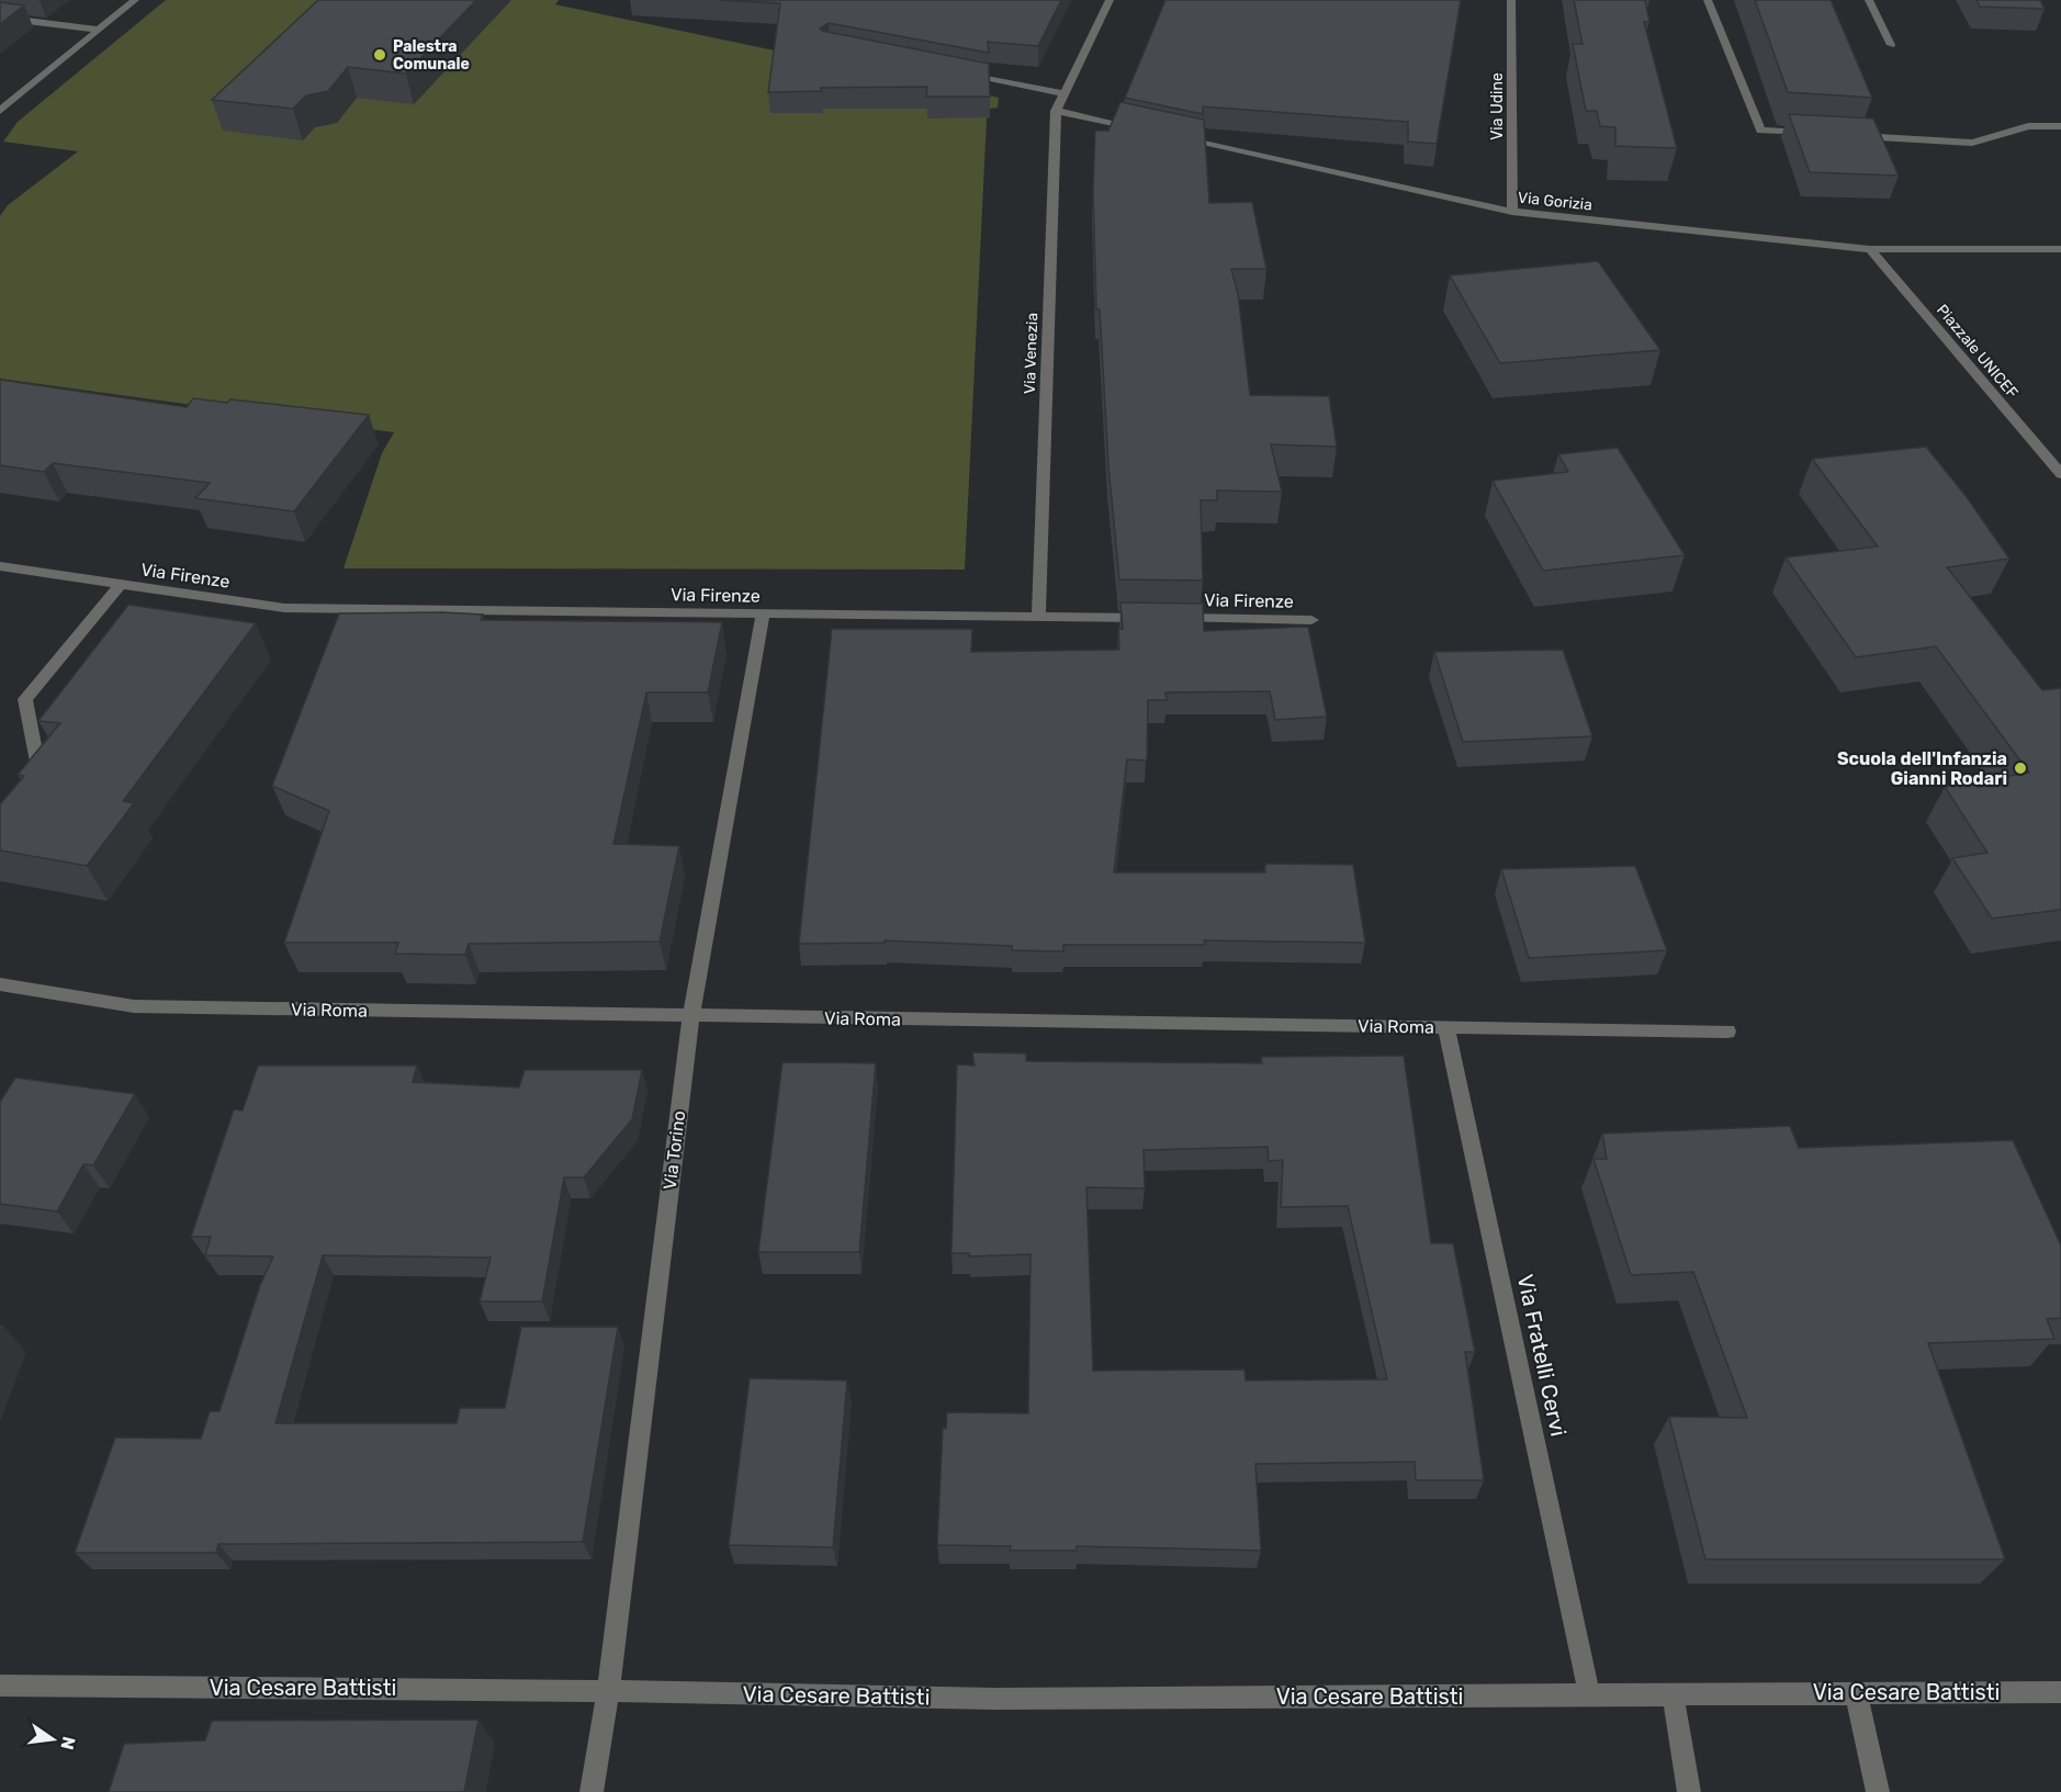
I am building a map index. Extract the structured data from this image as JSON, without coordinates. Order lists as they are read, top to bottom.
{
  "streets": {
    "street": [
      "Via Udine",
      "Via Gorizia",
      "Piazzale UNICEF",
      "Via Venezia",
      "Via Firenze",
      "Via Roma",
      "Via Torino",
      "Via Fratelli Cervi",
      "Via Cesare Battisti"
    ]
  },
  "crossings": [
    ["Via Udine", "Via Gorizia"],
    ["Via Gorizia", "Piazzale UNICEF"],
    ["Via Venezia", "Via Firenze"],
    ["Via Firenze", "Via Torino"],
    ["Via Roma", "Via Torino"],
    ["Via Roma", "Via Fratelli Cervi"],
    ["Via Torino", "Via Cesare Battisti"],
    ["Via Fratelli Cervi", "Via Cesare Battisti"]
  ],
  "places": ["Palestra Comunale", "Scuola dell'Infanzia Gianni Rodari"],
  "north": "right"
}
